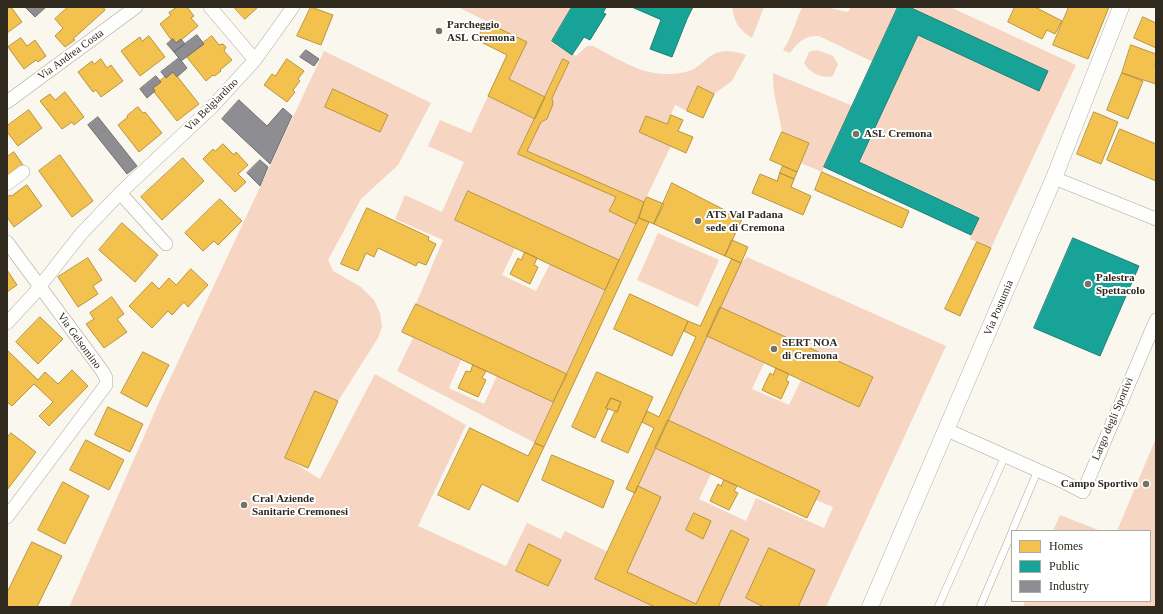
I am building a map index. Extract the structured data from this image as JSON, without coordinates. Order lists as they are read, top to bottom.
{
  "streets": {
    "street": [
      "Via Andrea Costa",
      "Via Belgiardino",
      "Via Postumia",
      "Via Gelsomino",
      "Largo degli Sportivi"
    ]
  },
  "crossings": [
    ["Via Belgiardino", "Via Gelsomino"],
    ["Via Postumia", "Largo degli Sportivi"]
  ],
  "places": [
    "Parcheggio ASL Cremona",
    "ASL Cremona",
    "ATS Val Padana sede di Cremona",
    "Palestra Spettacolo",
    "SERT NOA di Cremona",
    "Campo Sportivo",
    "Cral Aziende Sanitarie Cremonesi"
  ],
  "legend": ["Homes", "Public", "Industry"]
}
